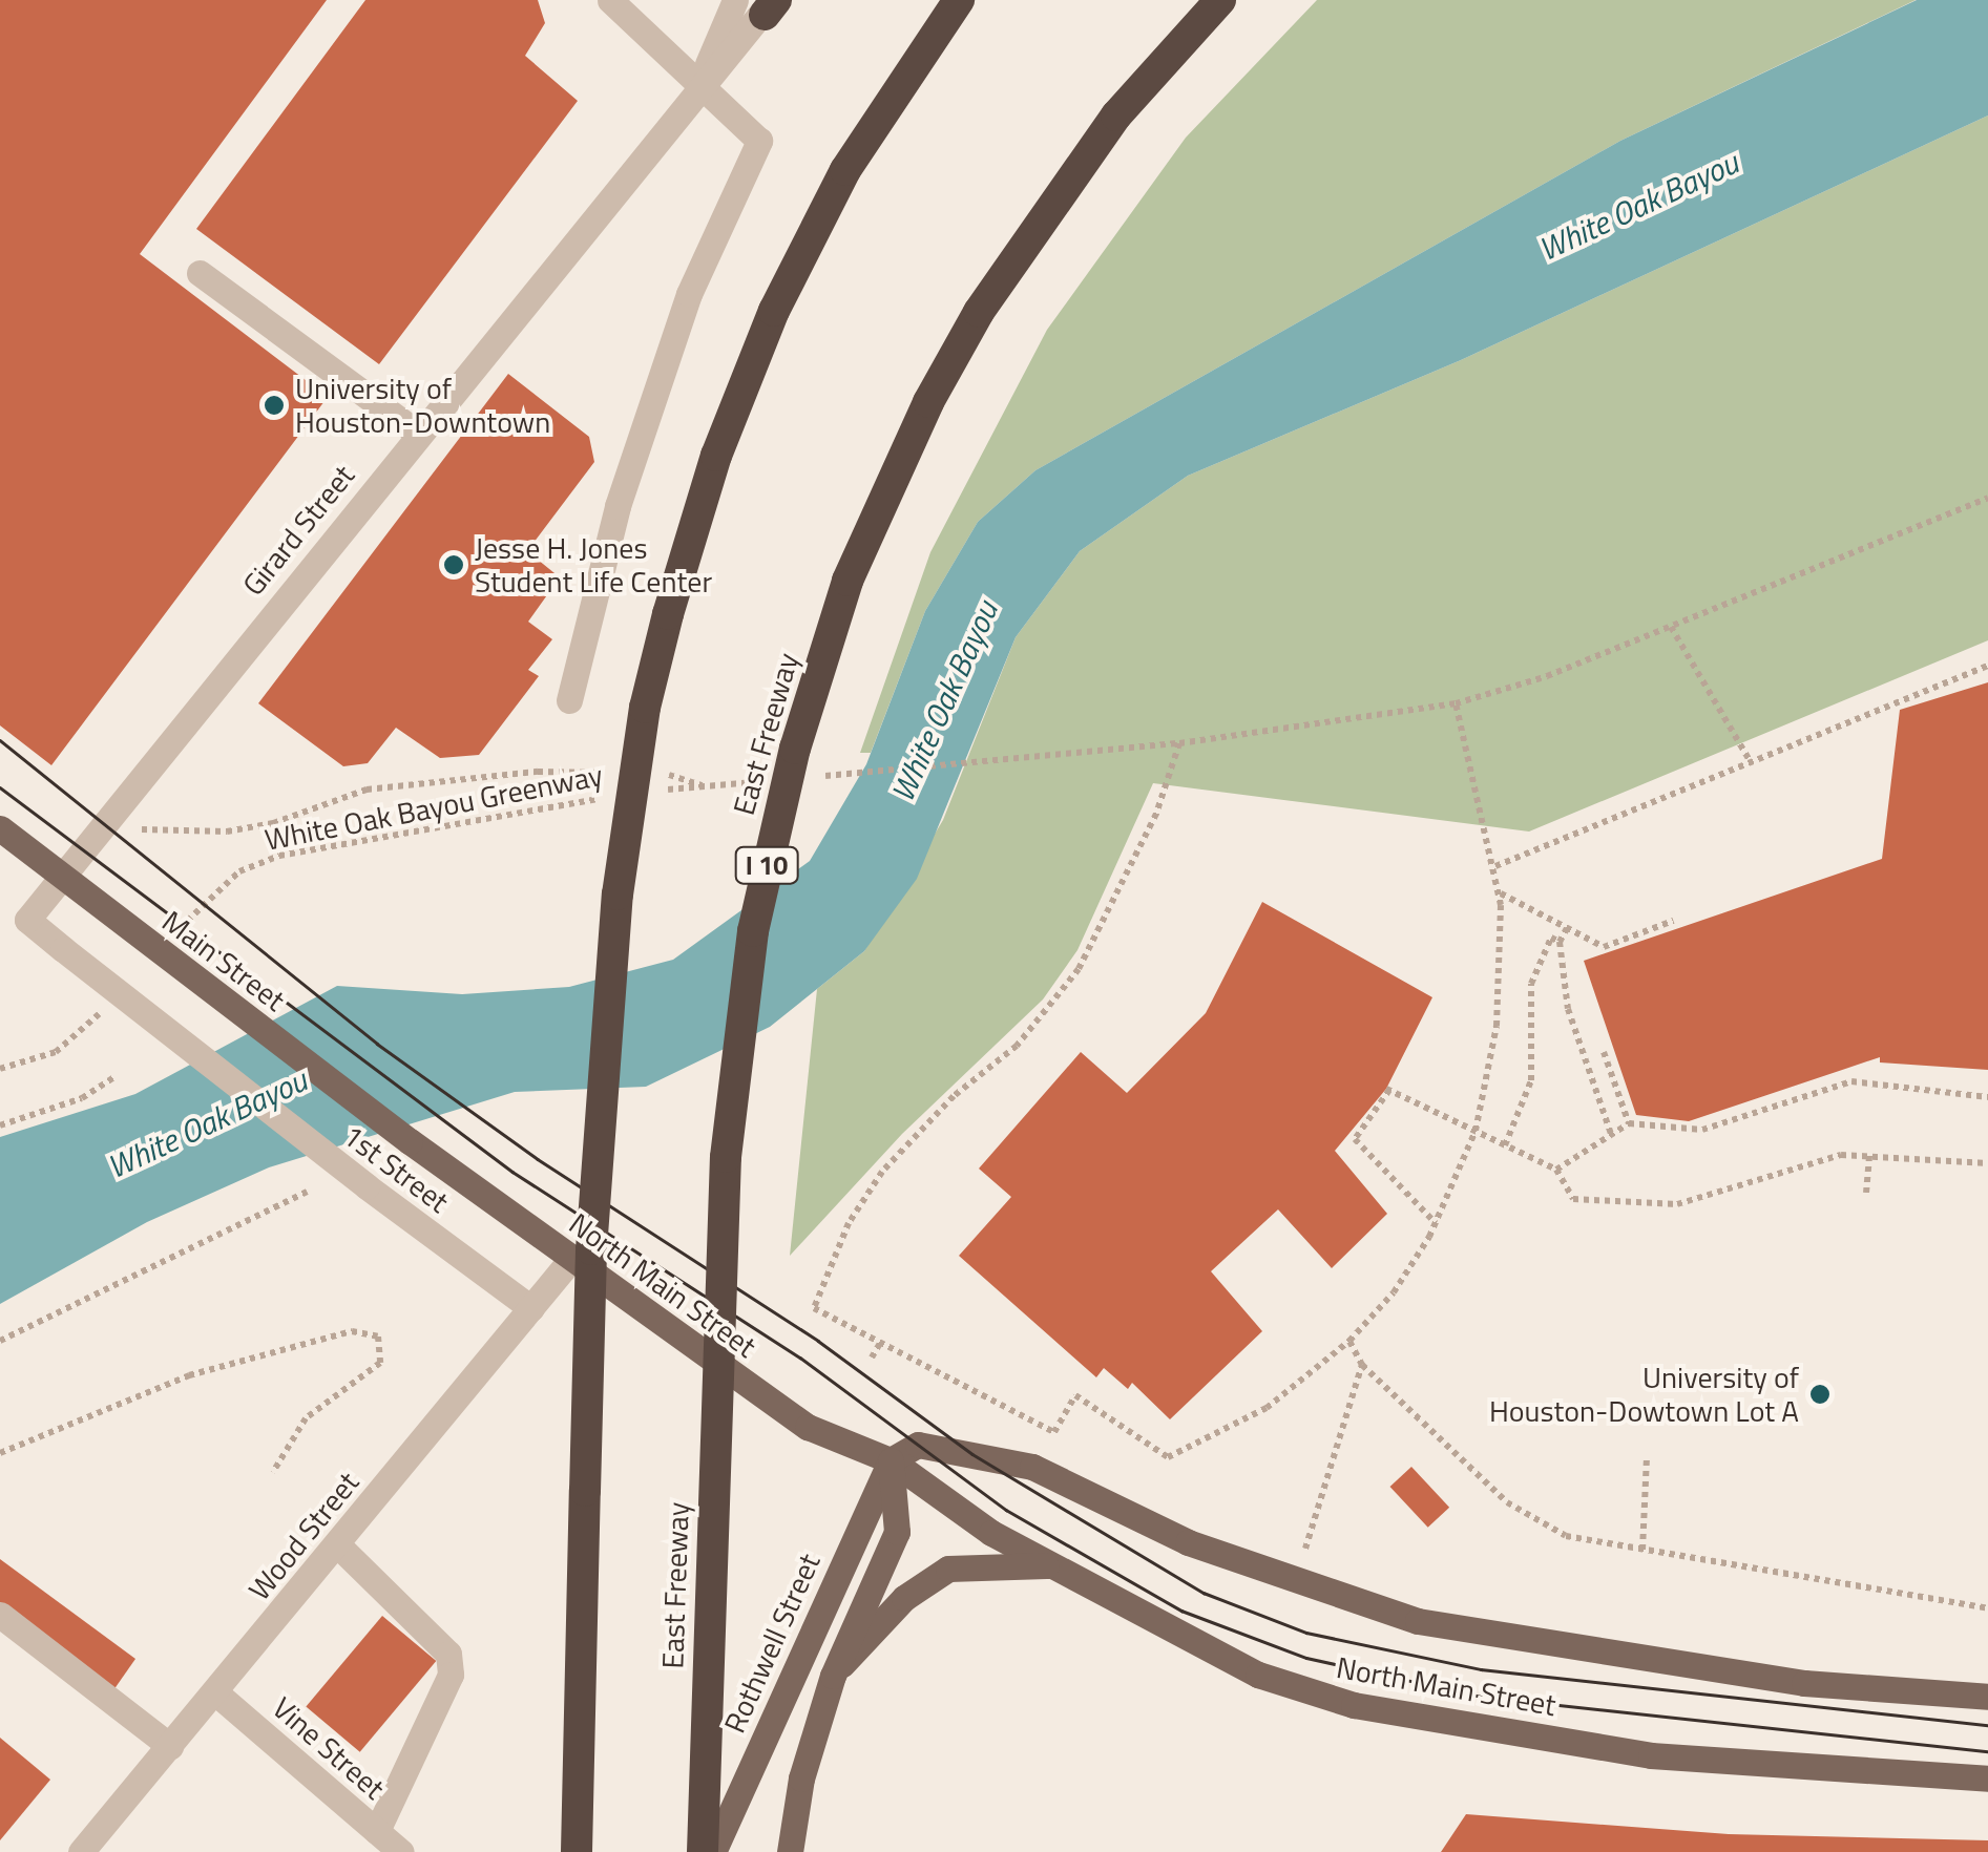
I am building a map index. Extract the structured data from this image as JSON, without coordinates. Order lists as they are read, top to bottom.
{
  "streets": {
    "highway": ["East Freeway", "I 10"],
    "main road": ["Main Street", "North Main Street", "Rothwell Street"],
    "street": [
      "Girard Street",
      "1st Street",
      "Wood Street",
      "Vine Street"
    ],
    "path": ["White Oak Bayou Greenway"]
  },
  "crossings": [
    ["Girard Street", "1st Street"],
    ["Main Street", "North Main Street"],
    ["1st Street", "Wood Street"],
    ["North Main Street", "Wood Street"],
    ["North Main Street", "Rothwell Street"],
    ["Wood Street", "Vine Street"]
  ],
  "water": ["White Oak Bayou"],
  "places": ["University of Houston-Downtown", "Jesse H. Jones Student Life Center", "University of Houston-Dowtown Lot A"]
}
